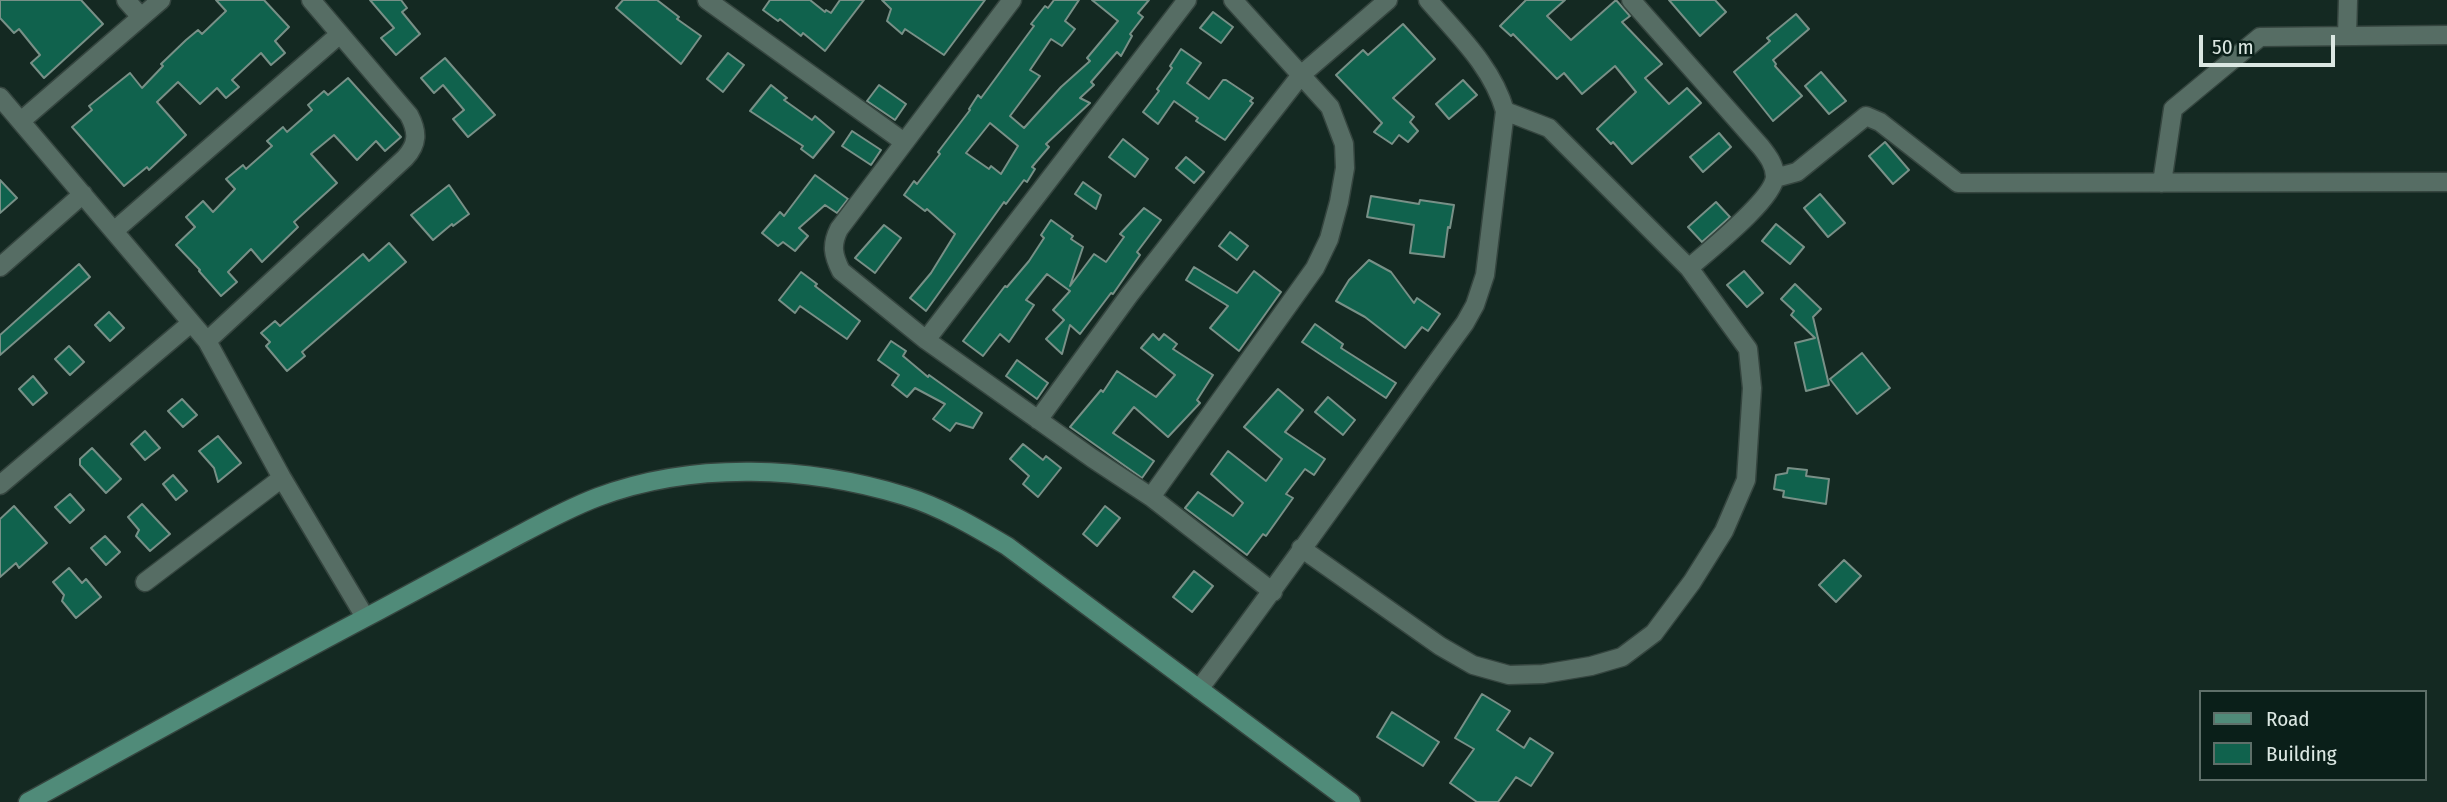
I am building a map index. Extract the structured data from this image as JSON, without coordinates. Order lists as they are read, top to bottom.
{
  "legend": ["Road", "Building"],
  "scale_bar": "50 m"
}
